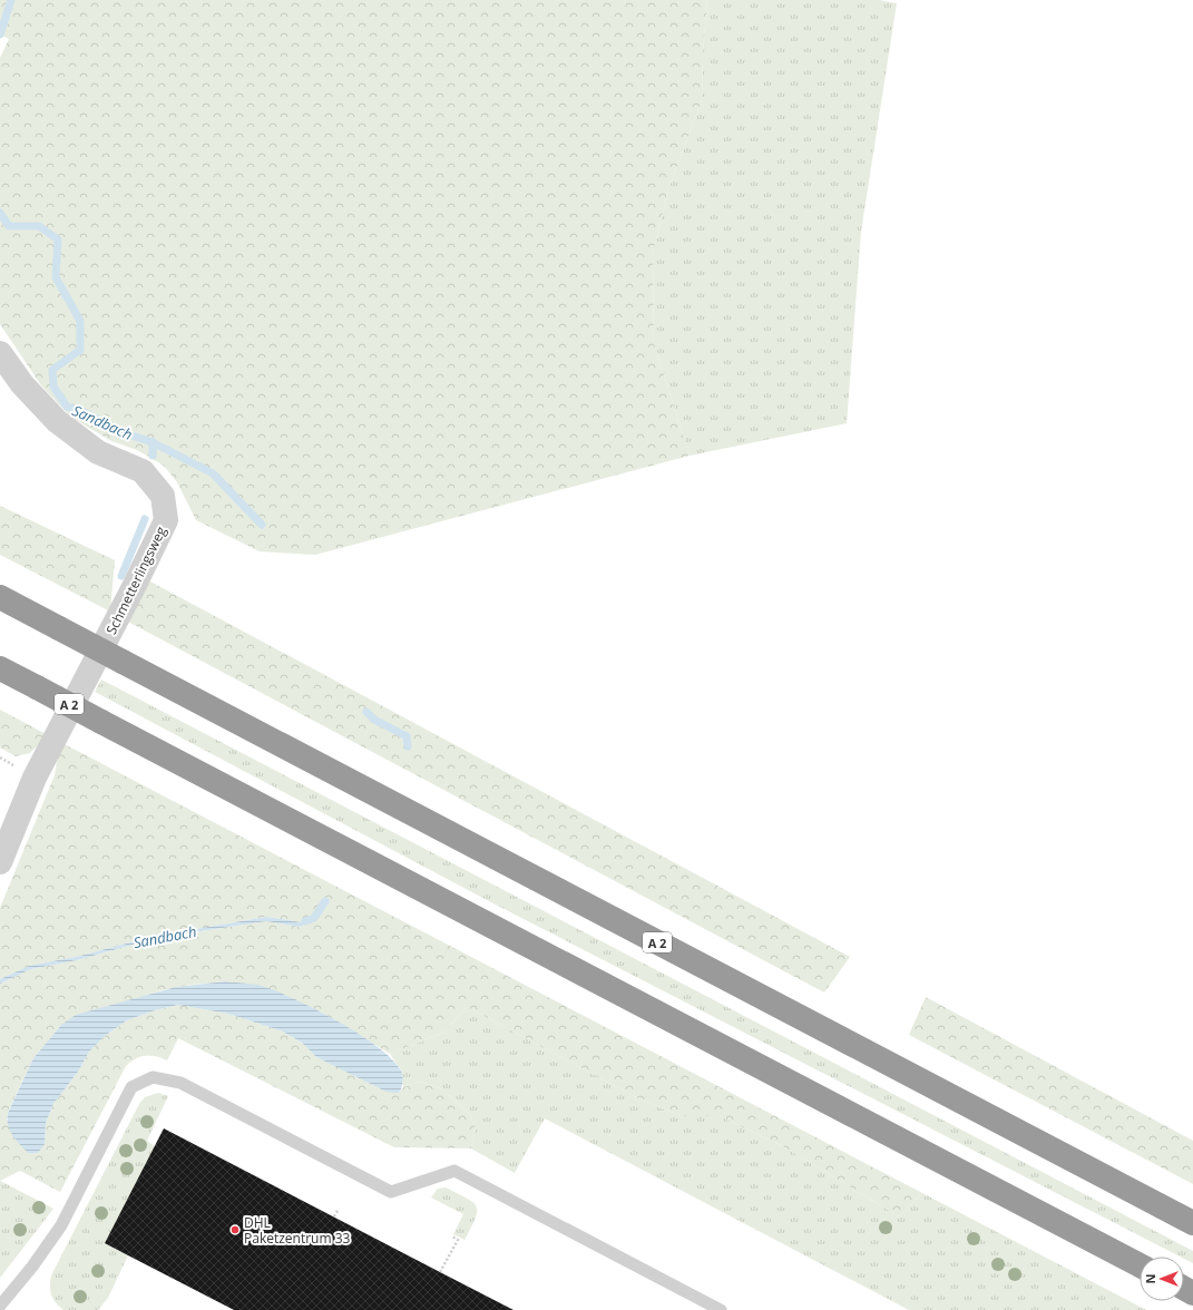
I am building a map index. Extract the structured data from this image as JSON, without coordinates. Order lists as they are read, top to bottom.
{
  "streets": {
    "highway": ["A 2"],
    "street": ["Schmetterlingsweg"]
  },
  "water": ["Sandbach"],
  "places": ["DHL Paketzentrum 33"],
  "north": "left"
}
